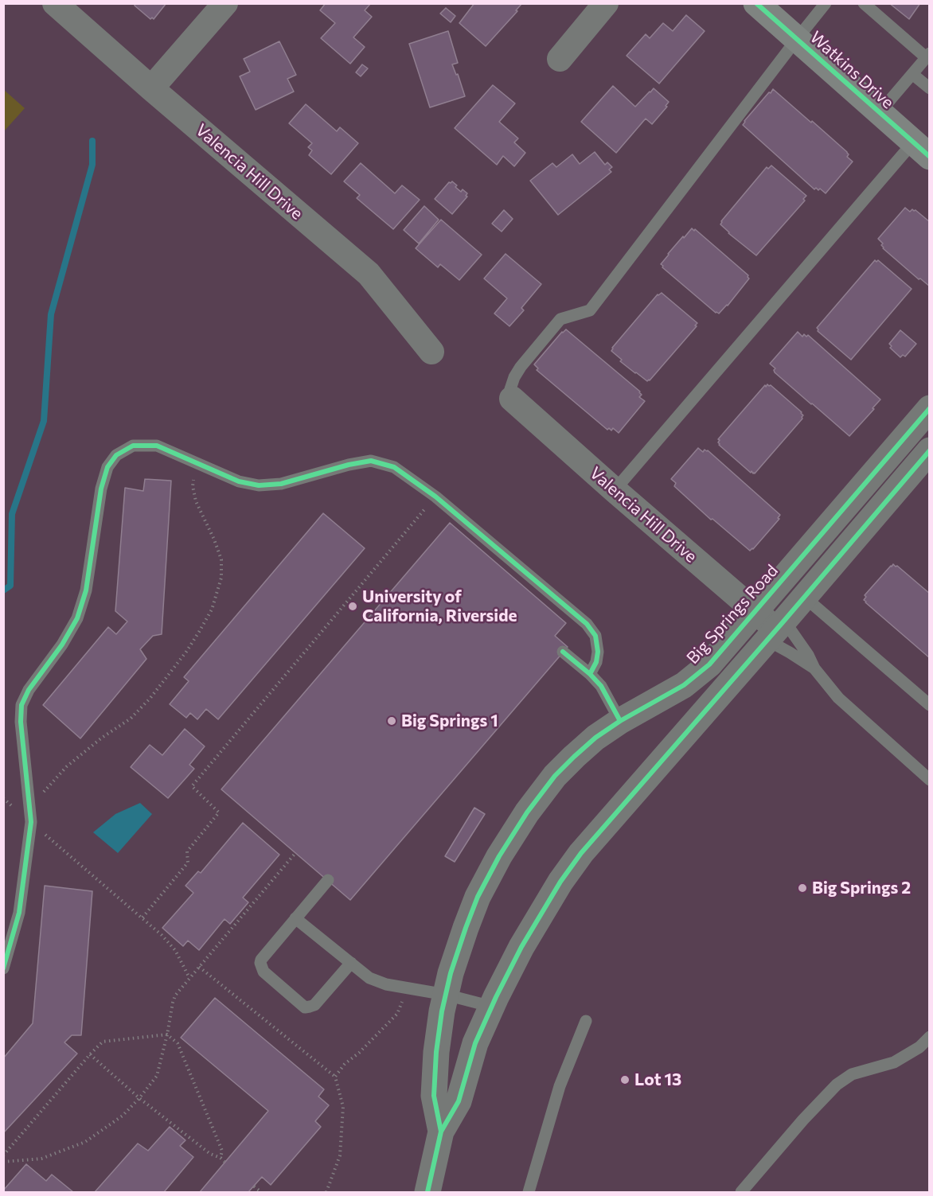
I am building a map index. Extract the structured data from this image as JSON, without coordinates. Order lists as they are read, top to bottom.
{
  "streets": {
    "main road": ["Watkins Drive"],
    "street": ["Valencia Hill Drive", "Big Springs Road"]
  },
  "crossings": [
    ["Valencia Hill Drive", "Big Springs Road"]
  ],
  "places": [
    "University of California, Riverside",
    "Big Springs 1",
    "Big Springs 2",
    "Lot 13"
  ]
}
